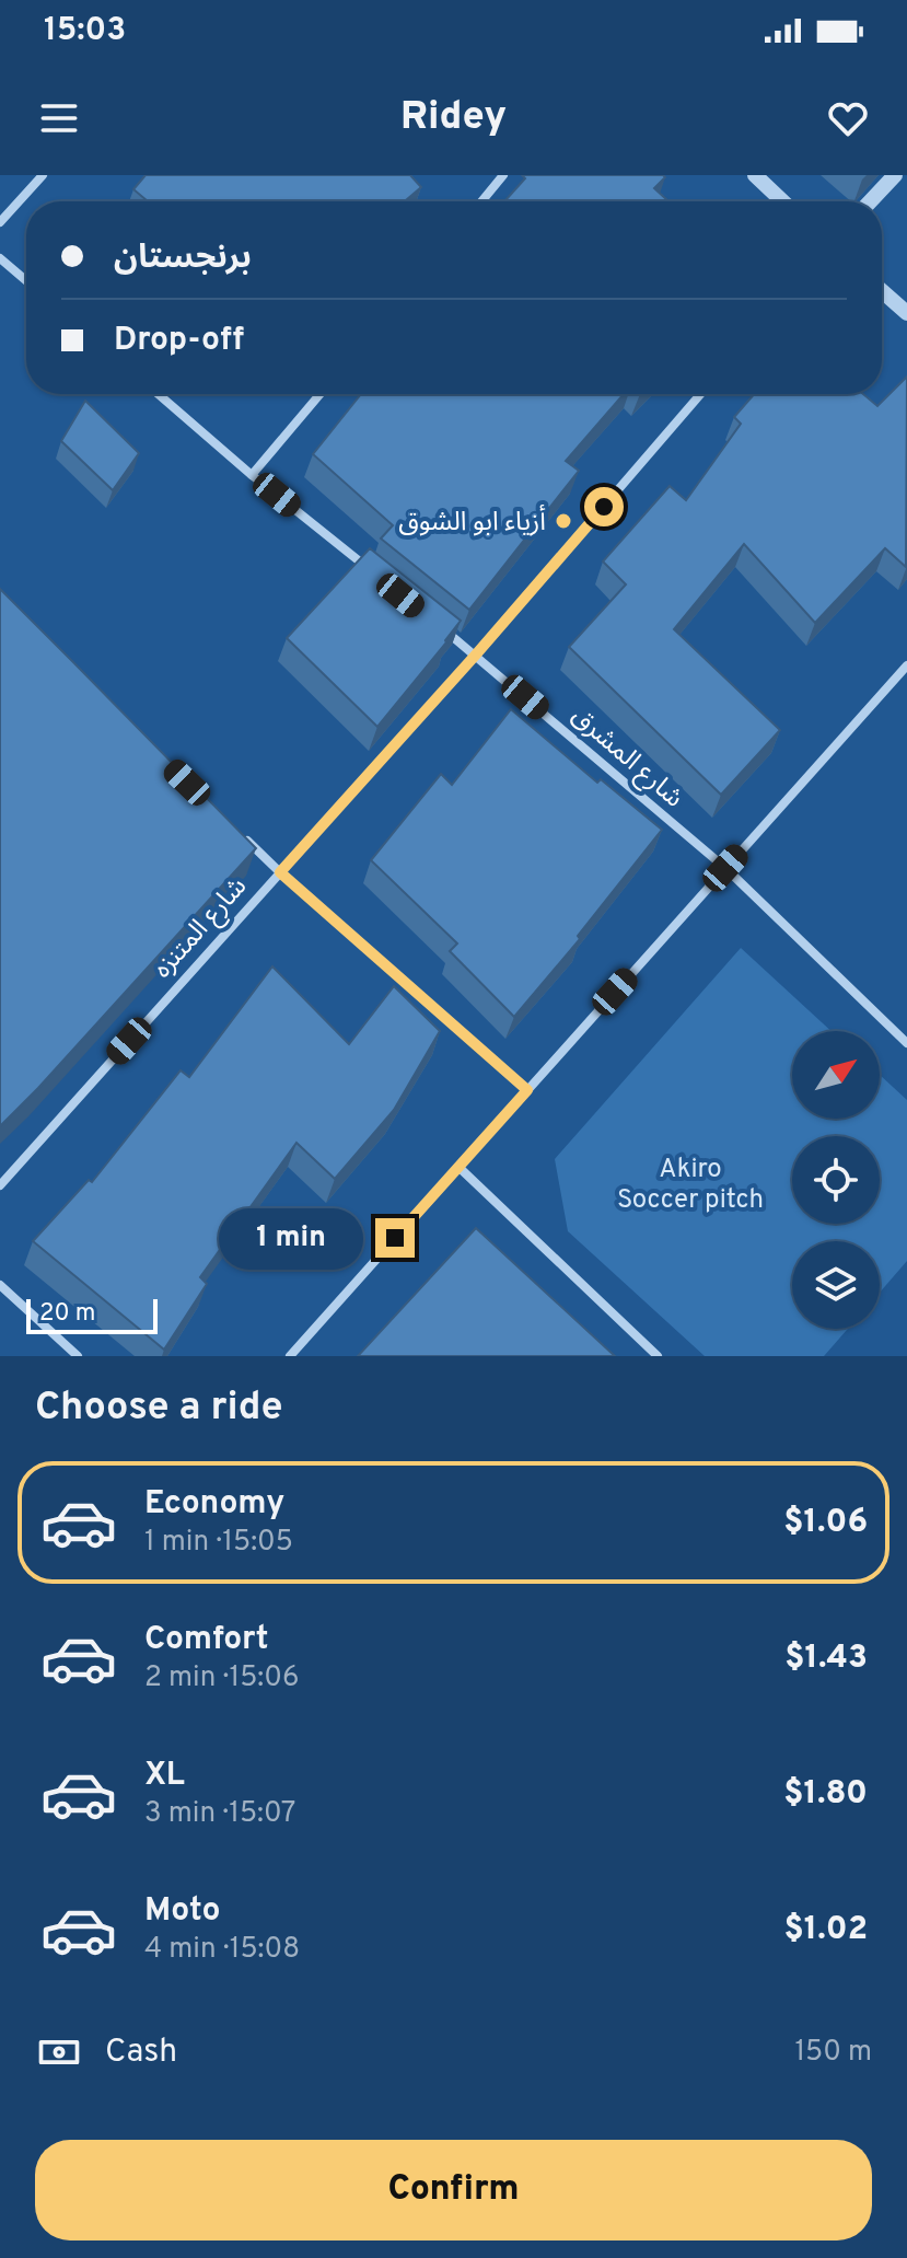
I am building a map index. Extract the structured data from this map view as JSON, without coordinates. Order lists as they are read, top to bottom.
{
  "streets": {
    "street": ["شارع المشرق", "شارع المتنزه"]
  },
  "crossings": [
    ["شارع المشرق", "شارع المتنزه"]
  ],
  "parks": ["Akiro Soccer pitch"],
  "places": ["أزياء ابو الشوق"],
  "scale_bar": "20 m",
  "north": "top right",
  "page": {
    "status": "15:03",
    "header": "Ridey",
    "banner": ["برنجستان", "Drop-off"],
    "bubble": "1 min",
    "scale": "20 m",
    "heading": "Choose a ride",
    "list": [
      {
        "name": "Economy",
        "note": "1 min · 15:05",
        "value": "$1.06"
      },
      {
        "name": "Comfort",
        "note": "2 min · 15:06",
        "value": "$1.43"
      },
      {
        "name": "XL",
        "note": "3 min · 15:07",
        "value": "$1.80"
      },
      {
        "name": "Moto",
        "note": "4 min · 15:08",
        "value": "$1.02"
      }
    ],
    "pay": ["Cash", "150 m"],
    "buttons": "Confirm"
  }
}
